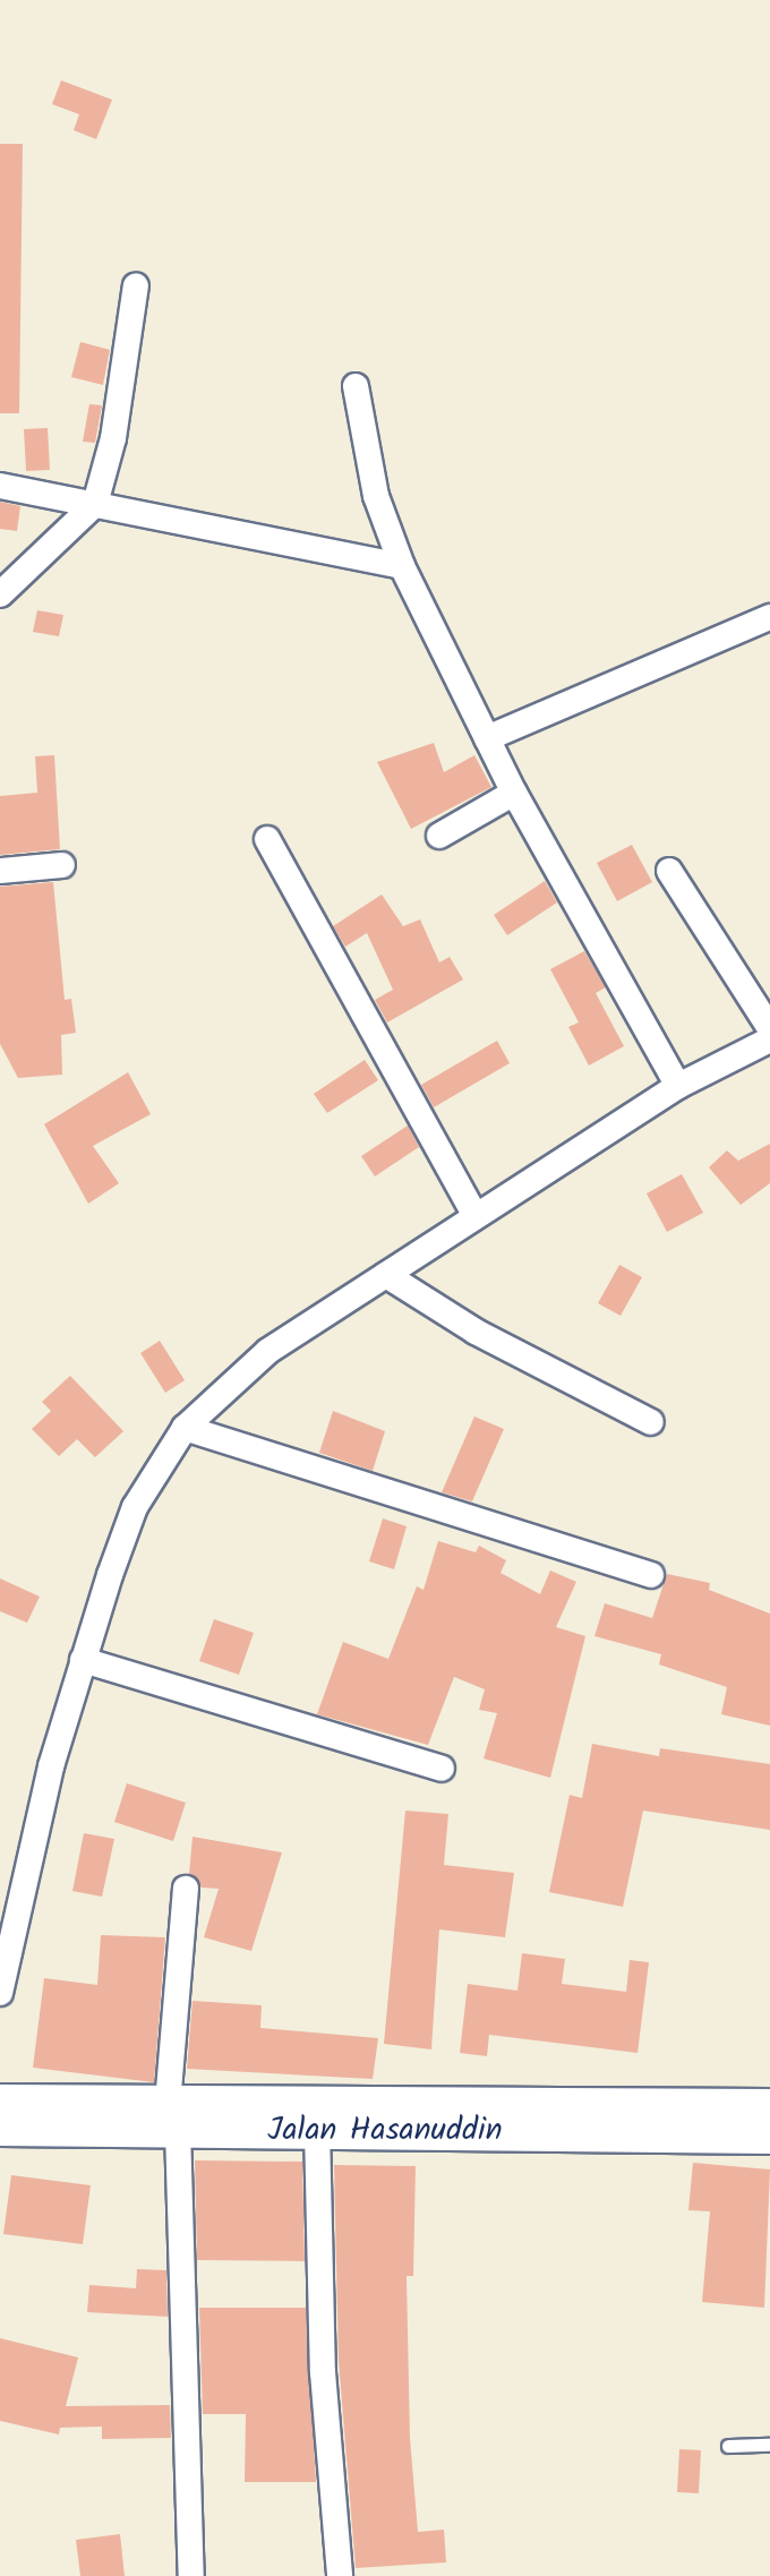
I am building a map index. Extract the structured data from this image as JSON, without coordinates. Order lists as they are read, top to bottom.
{
  "streets": {
    "street": ["Jalan Hasanuddin"]
  }
}
